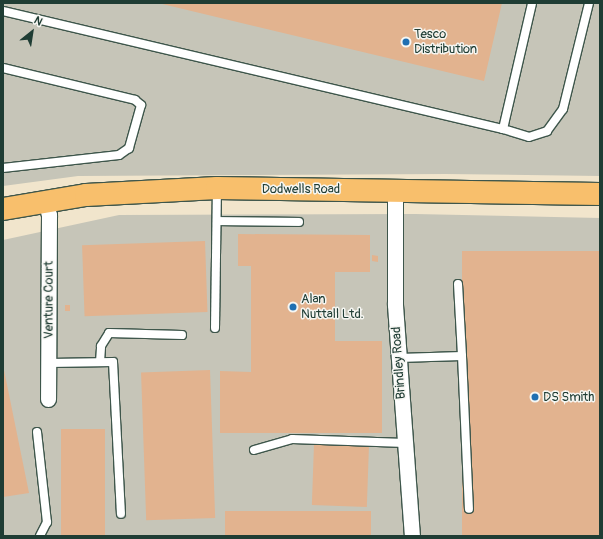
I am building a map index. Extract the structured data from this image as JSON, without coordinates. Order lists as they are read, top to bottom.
{
  "streets": {
    "main road": ["Dodwells Road"],
    "street": ["Venture Court", "Brindley Road"]
  },
  "crossings": [
    ["Dodwells Road", "Venture Court"],
    ["Dodwells Road", "Brindley Road"]
  ],
  "places": ["Tesco Distribution", "Alan Nuttall Ltd.", "DS Smith"],
  "north": "top right"
}
